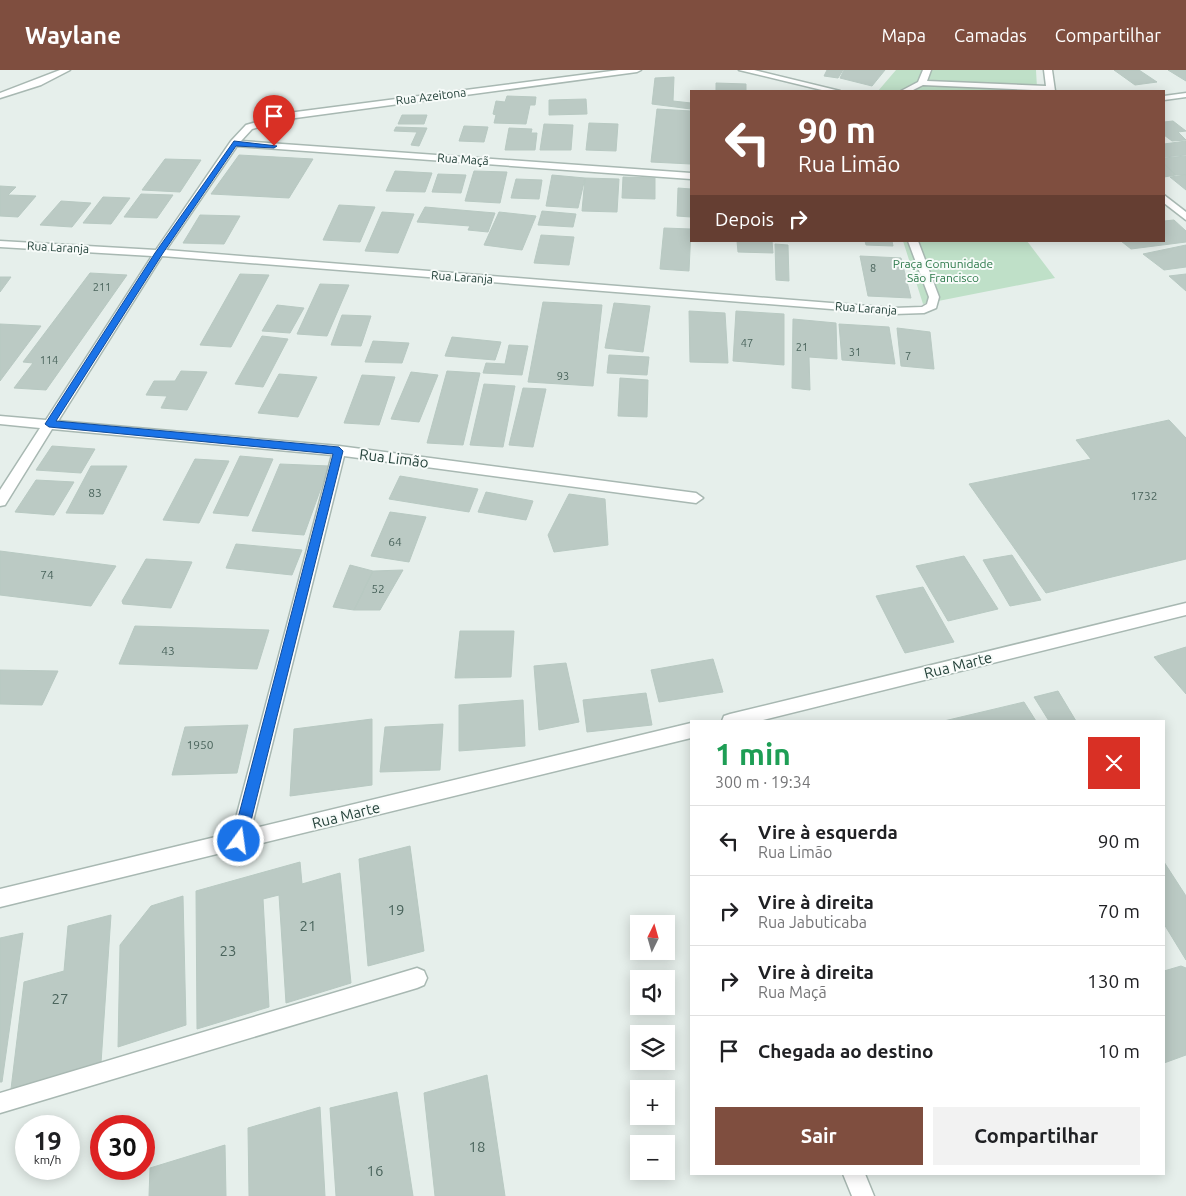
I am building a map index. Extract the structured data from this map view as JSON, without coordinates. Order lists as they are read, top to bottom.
{
  "streets": {
    "street": [
      "Rua Azeitona",
      "Rua Maçã",
      "Rua Laranja",
      "Rua Limão",
      "Rua Marte"
    ]
  },
  "crossings": [
    ["Rua Azeitona", "Rua Maçã"],
    ["Rua Azeitona", "Rua Laranja"],
    ["Rua Azeitona", "Rua Limão"]
  ],
  "parks": ["Praça Comunidade São Francisco"],
  "house_numbers": [
    "8",
    "211",
    "47",
    "21",
    "31",
    "7",
    "114",
    "93",
    "83",
    "1732",
    "64",
    "74",
    "52",
    "43",
    "1950",
    "19",
    "21",
    "23",
    "27",
    "18",
    "16"
  ],
  "north": "top",
  "page": {
    "header": "Waylane",
    "nav": ["Mapa", "Camadas", "Compartilhar"],
    "turn": ["90 m", "Rua Limão"],
    "then": "Depois",
    "heading": ["1 min", "300 m · 19:34"],
    "list": [
      {
        "name": "Vire à esquerda",
        "note": "Rua Limão",
        "value": "90 m"
      },
      {
        "name": "Vire à direita",
        "note": "Rua Jabuticaba",
        "value": "70 m"
      },
      {
        "name": "Vire à direita",
        "note": "Rua Maçã",
        "value": "130 m"
      },
      {
        "name": "Chegada ao destino",
        "value": "10 m"
      }
    ],
    "map_buttons": ["+", "−"],
    "buttons": ["Sair", "Compartilhar"],
    "speed": "19 km/h",
    "limit": "30"
  }
}
